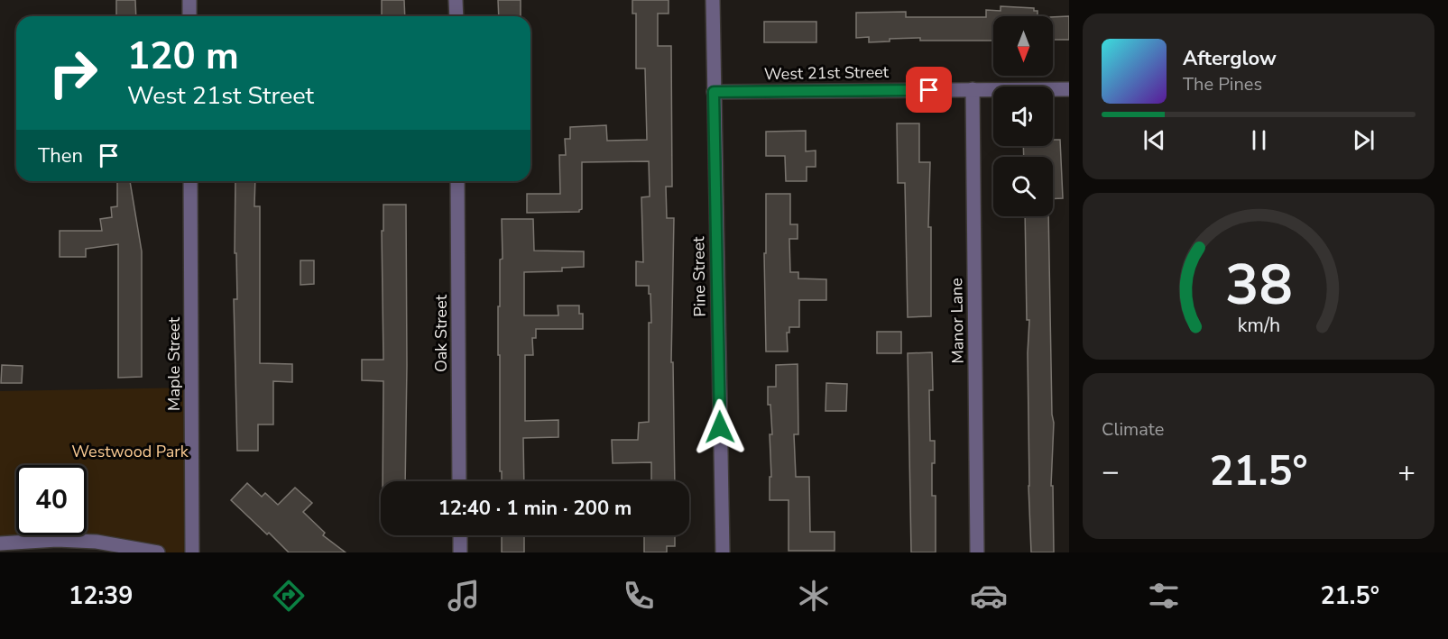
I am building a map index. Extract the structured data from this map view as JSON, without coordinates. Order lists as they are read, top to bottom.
{
  "streets": {
    "street": [
      "West 21st Street",
      "Pine Street",
      "Manor Lane",
      "Oak Street",
      "Maple Street"
    ]
  },
  "crossings": [
    ["West 21st Street", "Pine Street"],
    ["West 21st Street", "Manor Lane"]
  ],
  "parks": ["Westwood Park"],
  "north": "bottom",
  "page": {
    "turn": ["120 m", "West 21st Street"],
    "song": ["Afterglow", "The Pines"],
    "then": "Then",
    "tile": "Climate",
    "heat": ["−", "21.5°", "+"],
    "limit": "40",
    "trip": "12:40 · 1 min · 200 m",
    "tabs": ["12:39", "21.5°"],
    "gauge": ["38", "km/h"]
  }
}
